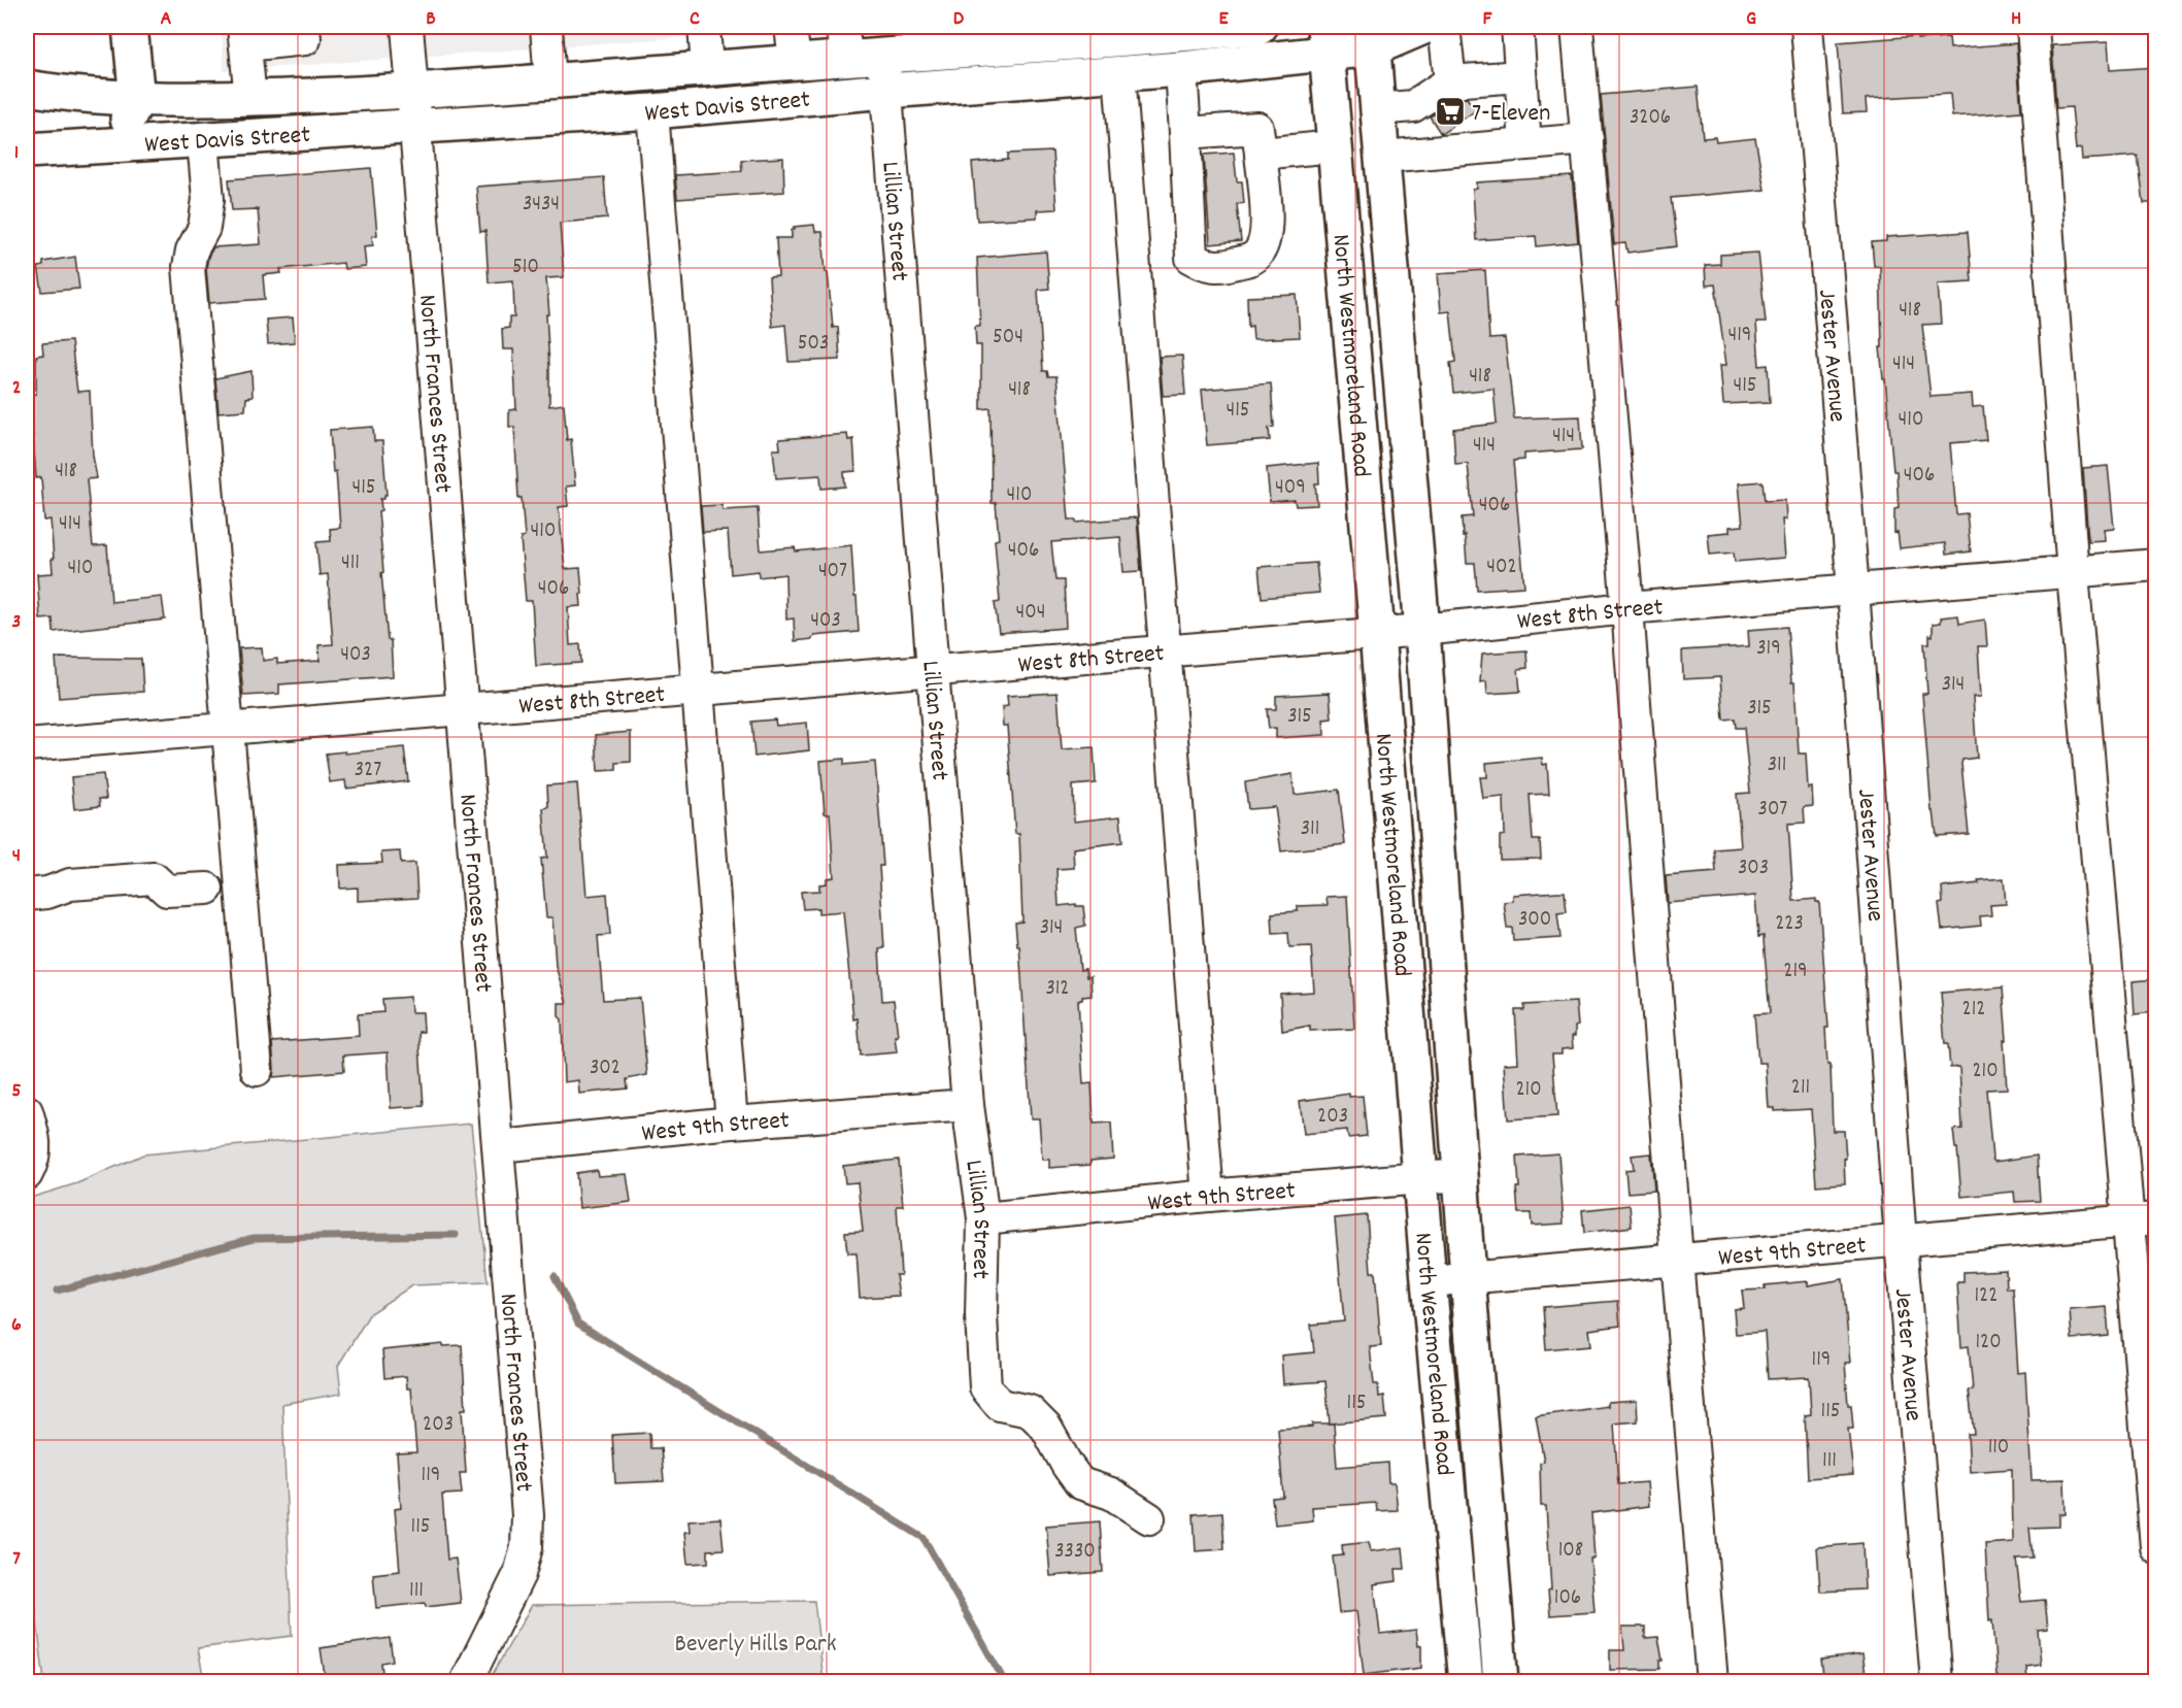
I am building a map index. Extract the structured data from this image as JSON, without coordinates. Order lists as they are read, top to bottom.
{
  "streets": {
    "main road": ["West Davis Street", "North Westmoreland Road"],
    "street": [
      "Lillian Street",
      "Jester Avenue",
      "North Frances Street",
      "West 8th Street",
      "West 9th Street"
    ]
  },
  "crossings": [
    ["West Davis Street", "Lillian Street"],
    ["West Davis Street", "North Westmoreland Road"],
    ["West Davis Street", "North Frances Street"],
    ["Lillian Street", "West 8th Street"],
    ["Lillian Street", "West 9th Street"],
    ["North Westmoreland Road", "West 8th Street"],
    ["North Westmoreland Road", "West 9th Street"],
    ["Jester Avenue", "West 8th Street"],
    ["Jester Avenue", "West 9th Street"],
    ["North Frances Street", "West 8th Street"],
    ["North Frances Street", "West 9th Street"]
  ],
  "parks": ["Beverly Hills Park"],
  "places": {
    "supermarket": ["7-Eleven"]
  },
  "house_numbers": [
    "3206",
    "3434",
    "510",
    "418",
    "419",
    "504",
    "503",
    "414",
    "418",
    "415",
    "418",
    "415",
    "410",
    "414",
    "414",
    "418",
    "406",
    "415",
    "409",
    "410",
    "406",
    "414",
    "410",
    "406",
    "411",
    "402",
    "410",
    "407",
    "406",
    "404",
    "403",
    "319",
    "403",
    "314",
    "315",
    "315",
    "311",
    "327",
    "307",
    "311",
    "303",
    "300",
    "223",
    "314",
    "219",
    "312",
    "212",
    "302",
    "210",
    "211",
    "210",
    "203",
    "122",
    "120",
    "119",
    "115",
    "115",
    "203",
    "110",
    "111",
    "119",
    "115",
    "108",
    "3330",
    "111",
    "106"
  ],
  "grid": {
    "columns": [
      "A",
      "B",
      "C",
      "D",
      "E",
      "F",
      "G",
      "H"
    ],
    "rows": [
      "1",
      "2",
      "3",
      "4",
      "5",
      "6",
      "7"
    ]
  }
}
